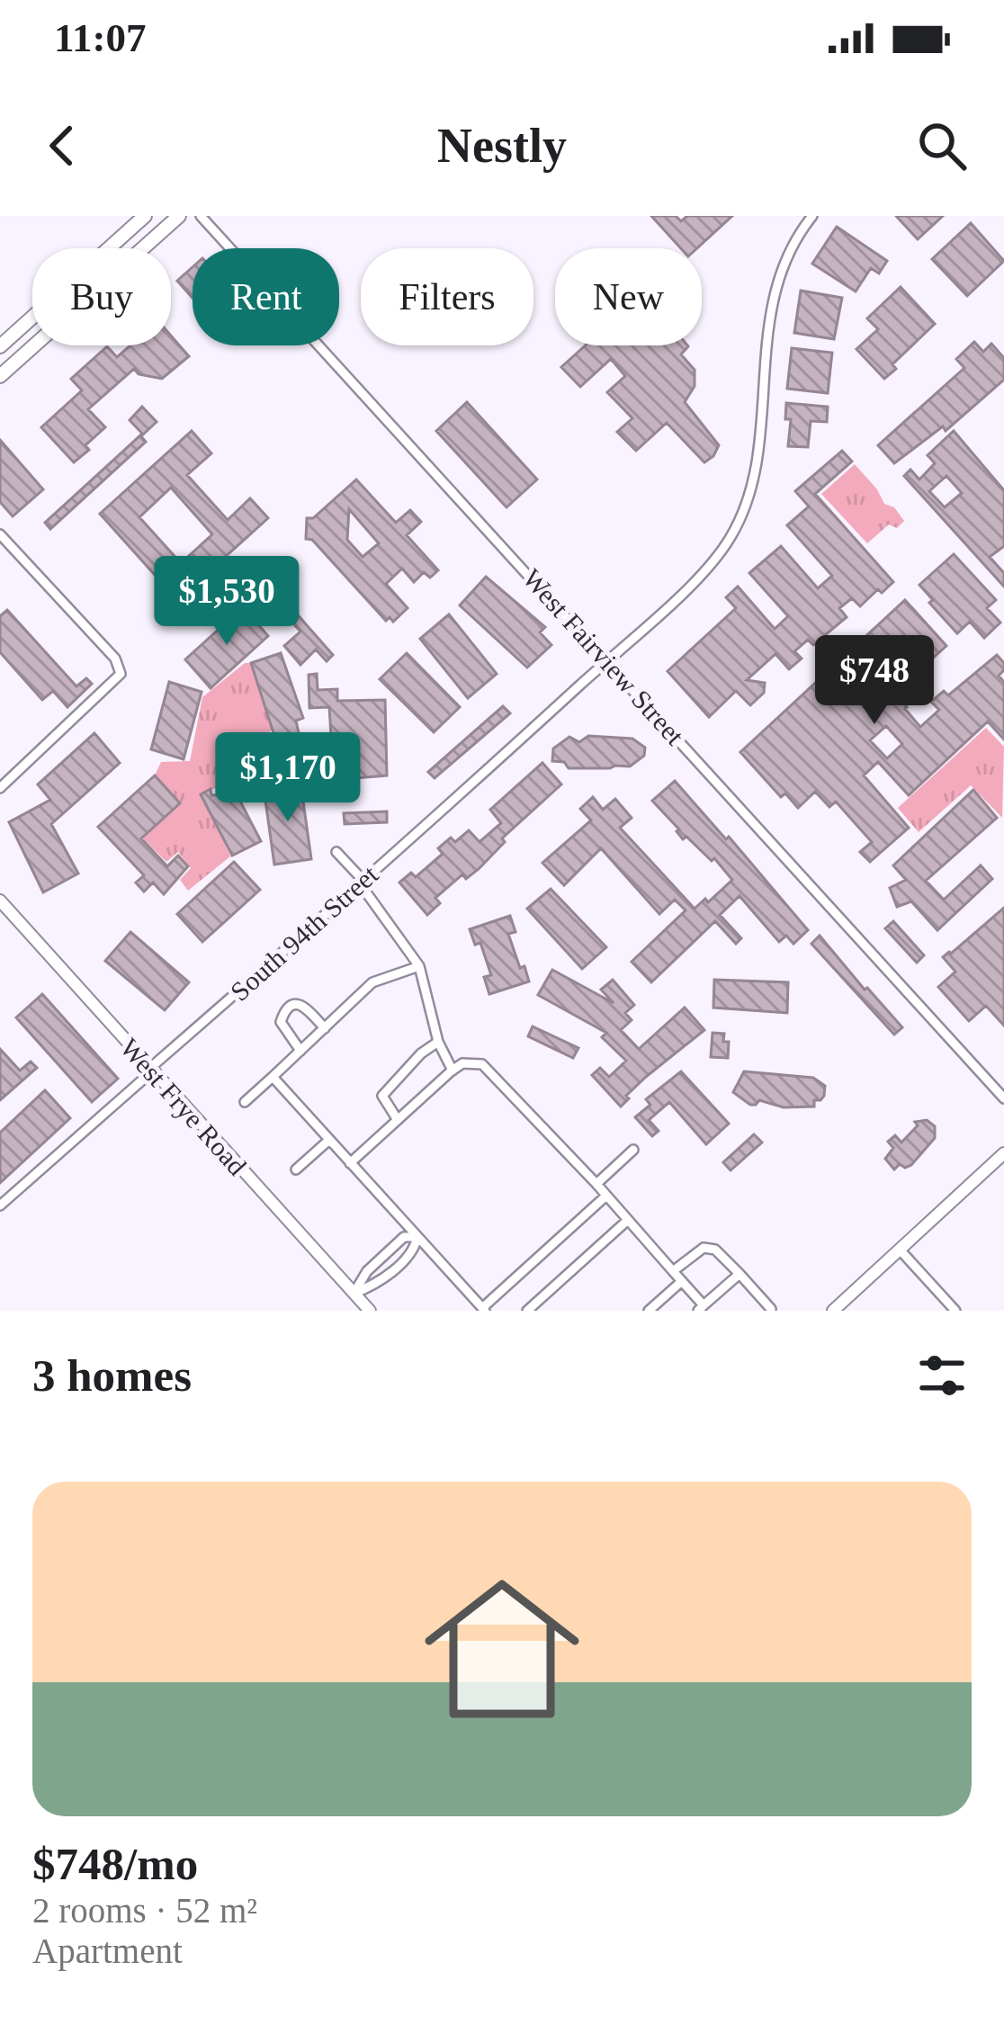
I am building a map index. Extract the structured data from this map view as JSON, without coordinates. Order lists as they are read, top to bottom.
{
  "streets": {
    "street": ["West Fairview Street", "South 94th Street", "West Frye Road"]
  },
  "crossings": [
    ["West Fairview Street", "South 94th Street"],
    ["South 94th Street", "West Frye Road"]
  ],
  "page": {
    "status": "11:07",
    "header": "Nestly",
    "chip": [
      "Buy",
      "Rent",
      "Filters",
      "New"
    ],
    "price": ["$1,530", "$748", "$1,170"],
    "heading": "3 homes",
    "list": [
      {
        "name": "$748/mo",
        "note": "2 rooms · 52 m² · Apartment"
      }
    ]
  }
}
